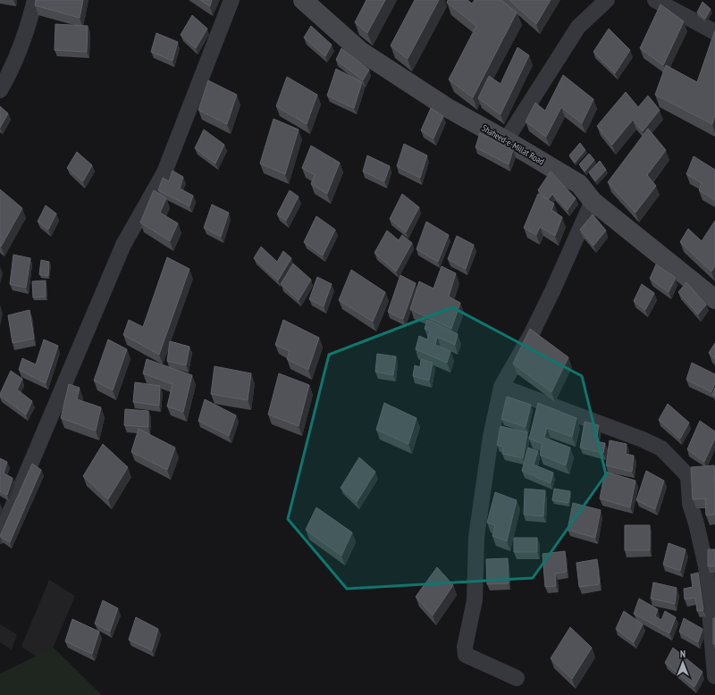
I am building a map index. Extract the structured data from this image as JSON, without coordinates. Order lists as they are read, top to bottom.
{
  "streets": {
    "main road": ["Shaheed-e-Millat Road"]
  },
  "north": "top"
}
